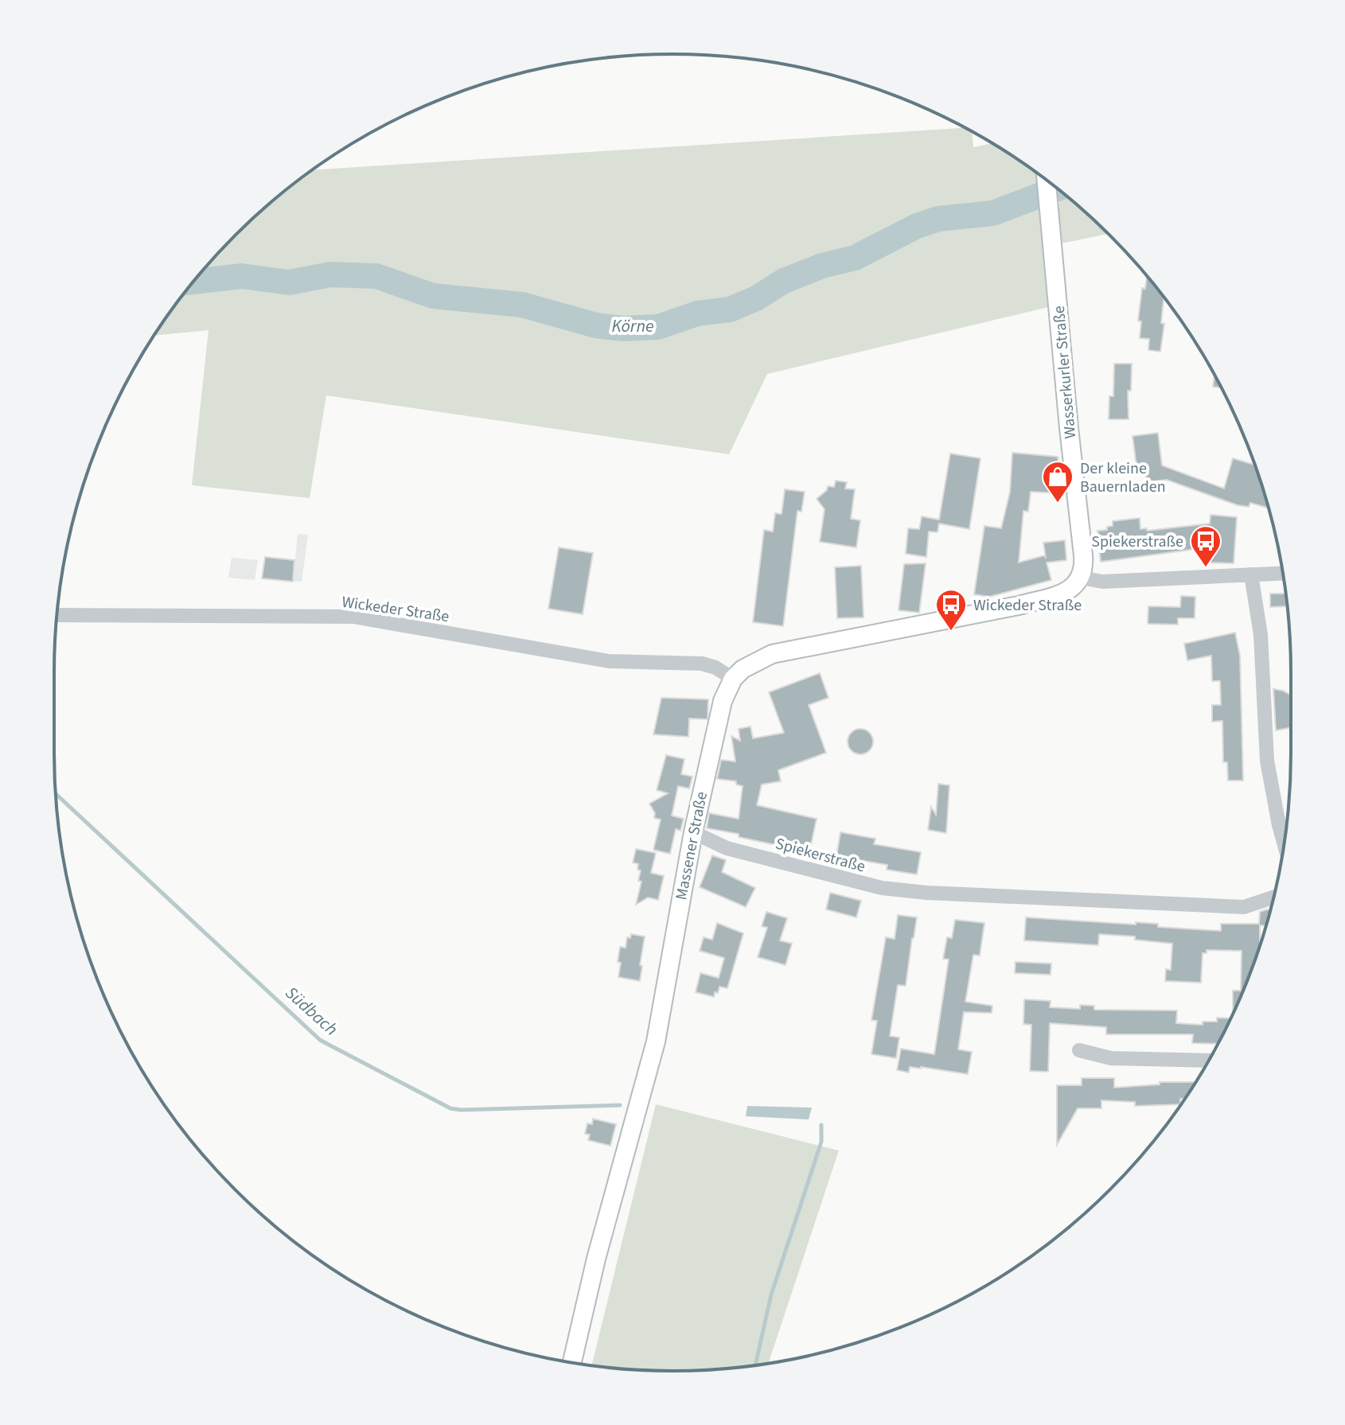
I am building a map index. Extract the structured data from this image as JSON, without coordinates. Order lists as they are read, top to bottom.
{
  "streets": {
    "main road": ["Wasserkurler Straße", "Massener Straße"],
    "street": ["Wickeder Straße", "Spiekerstraße"]
  },
  "crossings": [
    ["Wickeder Straße", "Massener Straße"],
    ["Massener Straße", "Spiekerstraße"]
  ],
  "water": ["Körne", "Südbach"],
  "places": {
    "shop": ["Der kleine Bauernladen"],
    "bus stop": ["Spiekerstraße", "Wickeder Straße"]
  }
}
